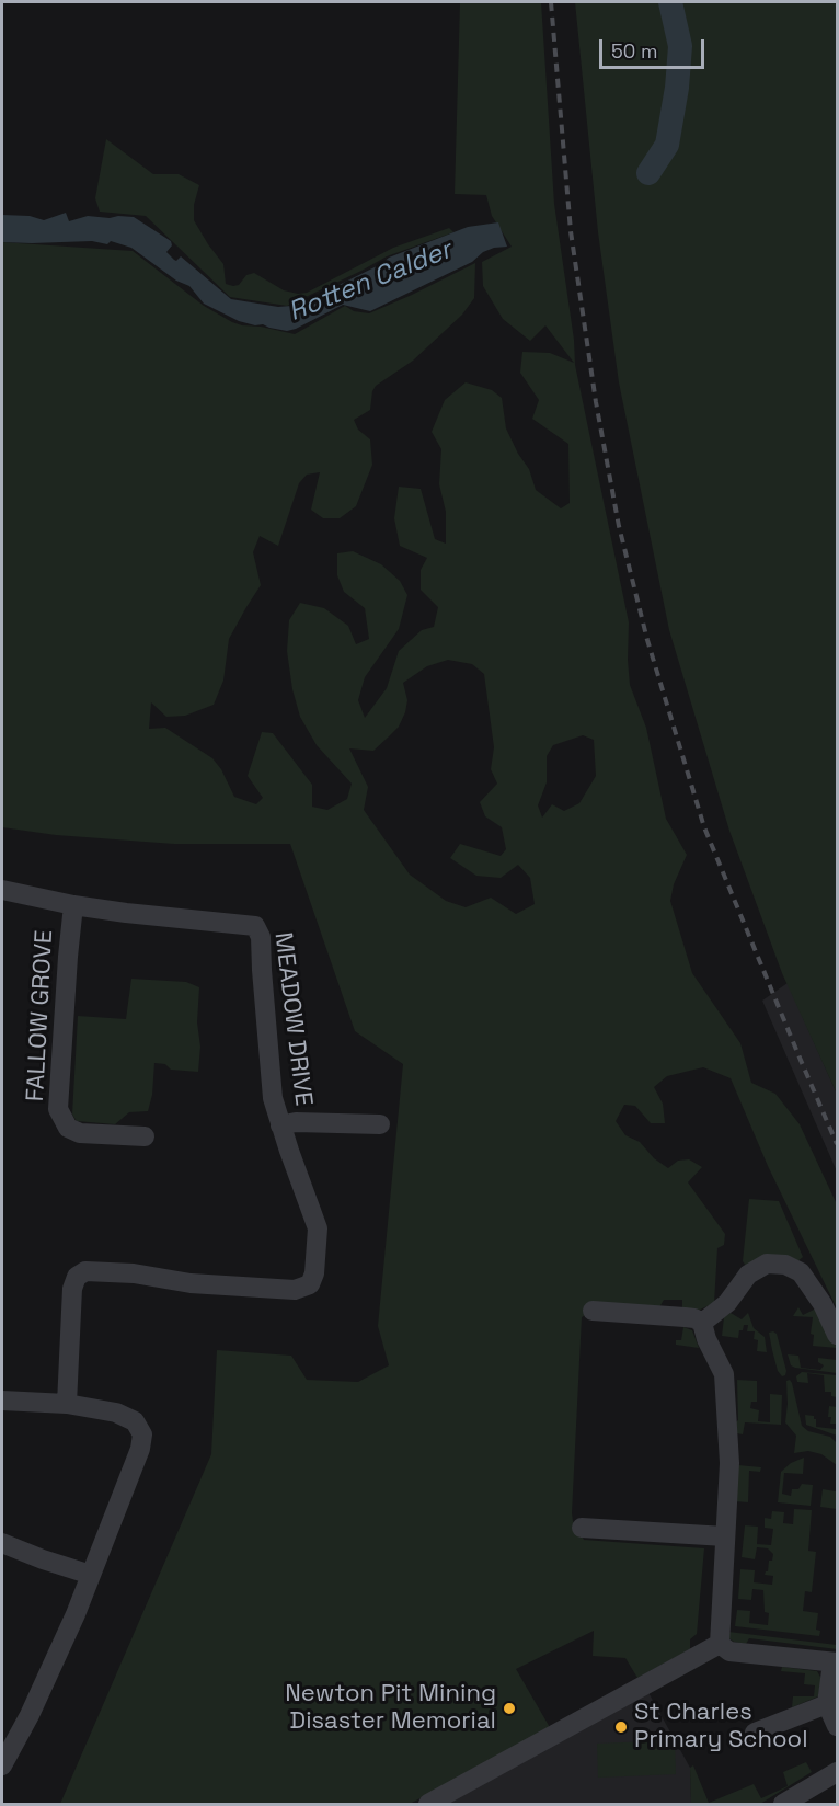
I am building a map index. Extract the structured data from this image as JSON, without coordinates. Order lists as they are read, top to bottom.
{
  "streets": {
    "street": ["FALLOW GROVE", "MEADOW DRIVE"]
  },
  "crossings": [
    ["FALLOW GROVE", "MEADOW DRIVE"]
  ],
  "water": ["Rotten Calder"],
  "places": ["Newton Pit Mining Disaster Memorial", "St Charles Primary School"],
  "scale_bar": "50 m"
}
